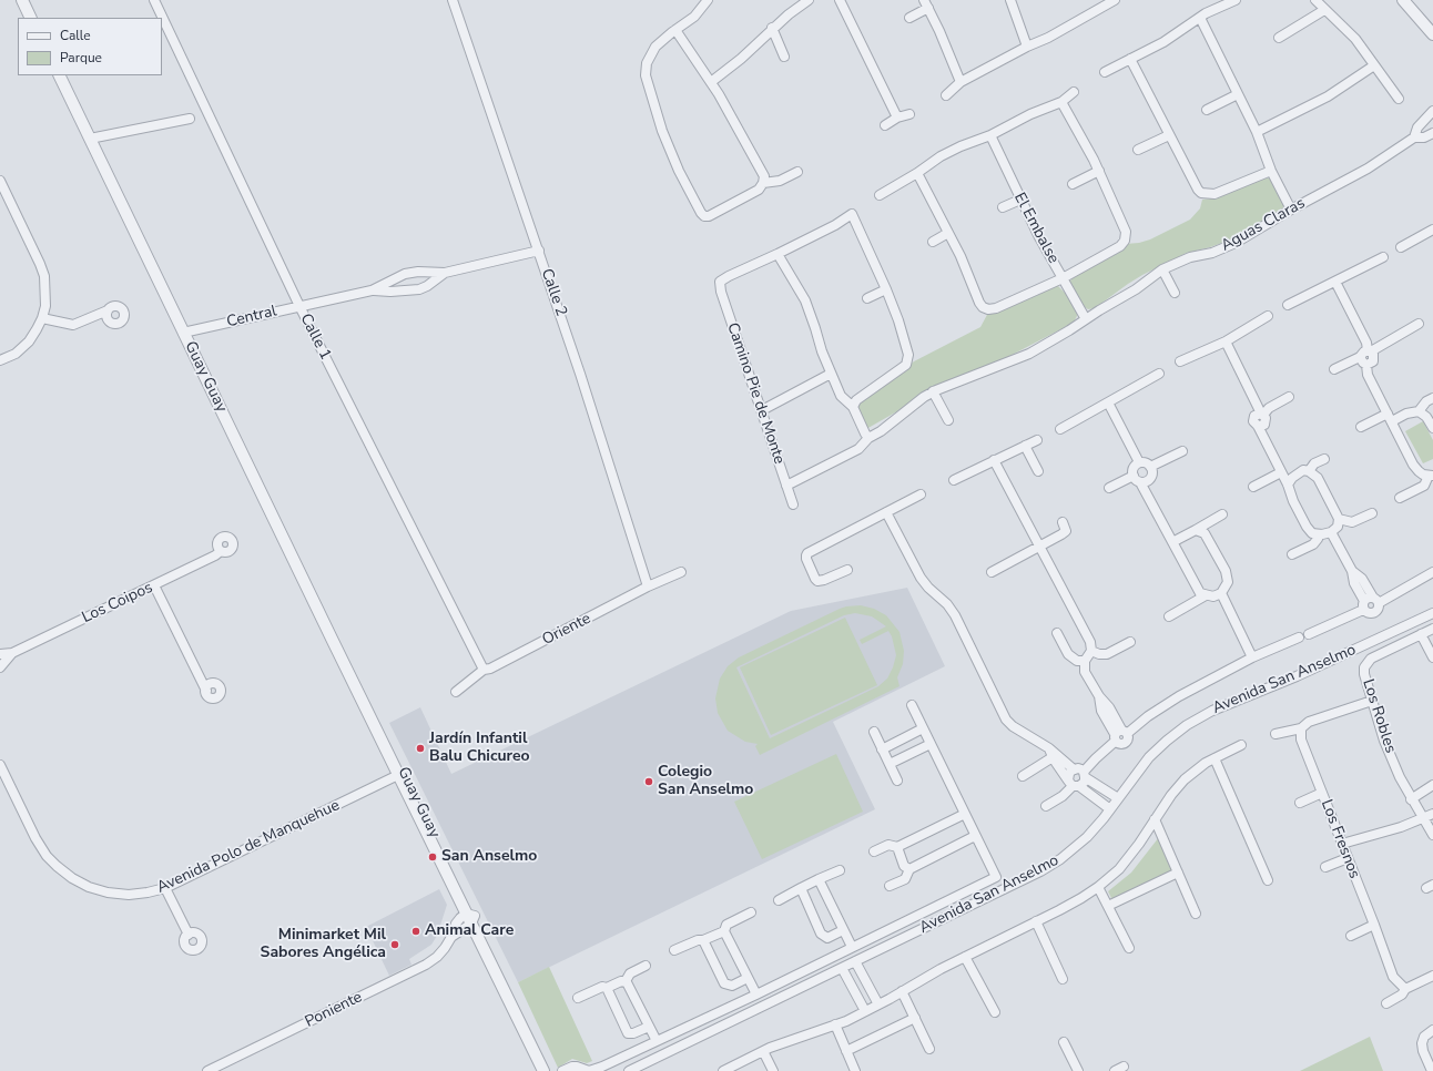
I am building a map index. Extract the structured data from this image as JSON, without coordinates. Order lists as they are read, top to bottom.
{
  "streets": {
    "street": [
      "Aguas Claras",
      "El Embalse",
      "Calle 2",
      "Central",
      "Calle 1",
      "Guay Guay",
      "Camino Pie de Monte",
      "Los Coipos",
      "Oriente",
      "Avenida San Anselmo",
      "Los Robles",
      "Los Fresnos",
      "Avenida Polo de Manquehue",
      "Poniente"
    ]
  },
  "crossings": [
    ["Aguas Claras", "El Embalse"],
    ["Aguas Claras", "Camino Pie de Monte"],
    ["Calle 2", "Central"],
    ["Calle 2", "Oriente"],
    ["Central", "Calle 1"],
    ["Central", "Guay Guay"],
    ["Calle 1", "Oriente"],
    ["Guay Guay", "Avenida Polo de Manquehue"],
    ["Guay Guay", "Poniente"]
  ],
  "places": [
    "Jardín Infantil Balu Chicureo",
    "Colegio San Anselmo",
    "San Anselmo",
    "Animal Care",
    "Minimarket Mil Sabores Angélica"
  ],
  "legend": ["Calle", "Parque"]
}
